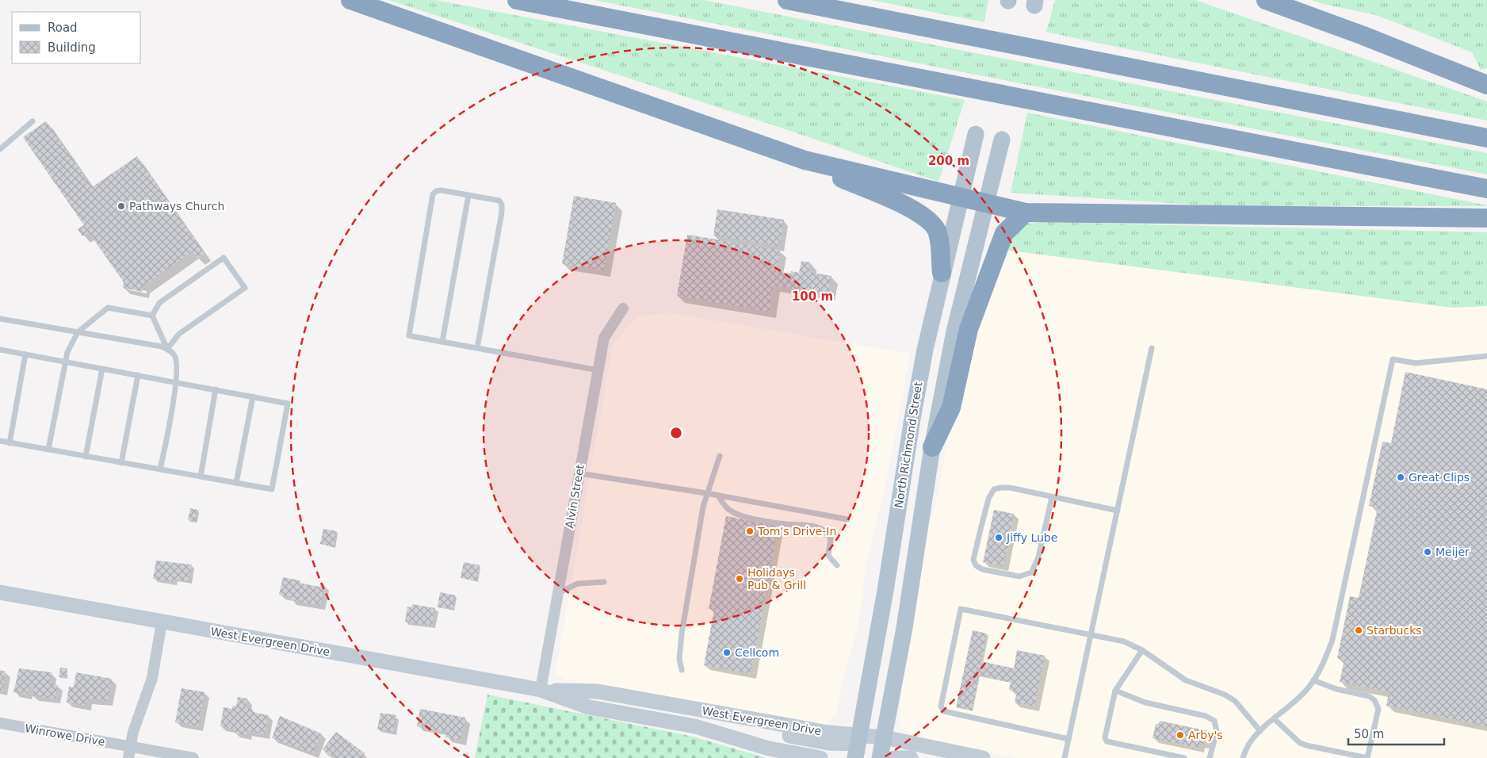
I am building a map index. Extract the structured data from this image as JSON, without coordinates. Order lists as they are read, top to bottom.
{
  "streets": {
    "main road": ["North Richmond Street"],
    "street": ["Alvin Street", "West Evergreen Drive", "Winrowe Drive"]
  },
  "crossings": [
    ["North Richmond Street", "West Evergreen Drive"],
    ["Alvin Street", "West Evergreen Drive"]
  ],
  "places": [
    "Pathways Church",
    "Great Clips",
    "Tom's Drive-In",
    "Jiffy Lube",
    "Meijer",
    "Holidays Pub & Grill",
    "Starbucks",
    "Cellcom",
    "Arby's"
  ],
  "legend": ["Road", "Building"],
  "scale_bar": "50 m",
  "rings": ["200 m", "100 m"]
}
